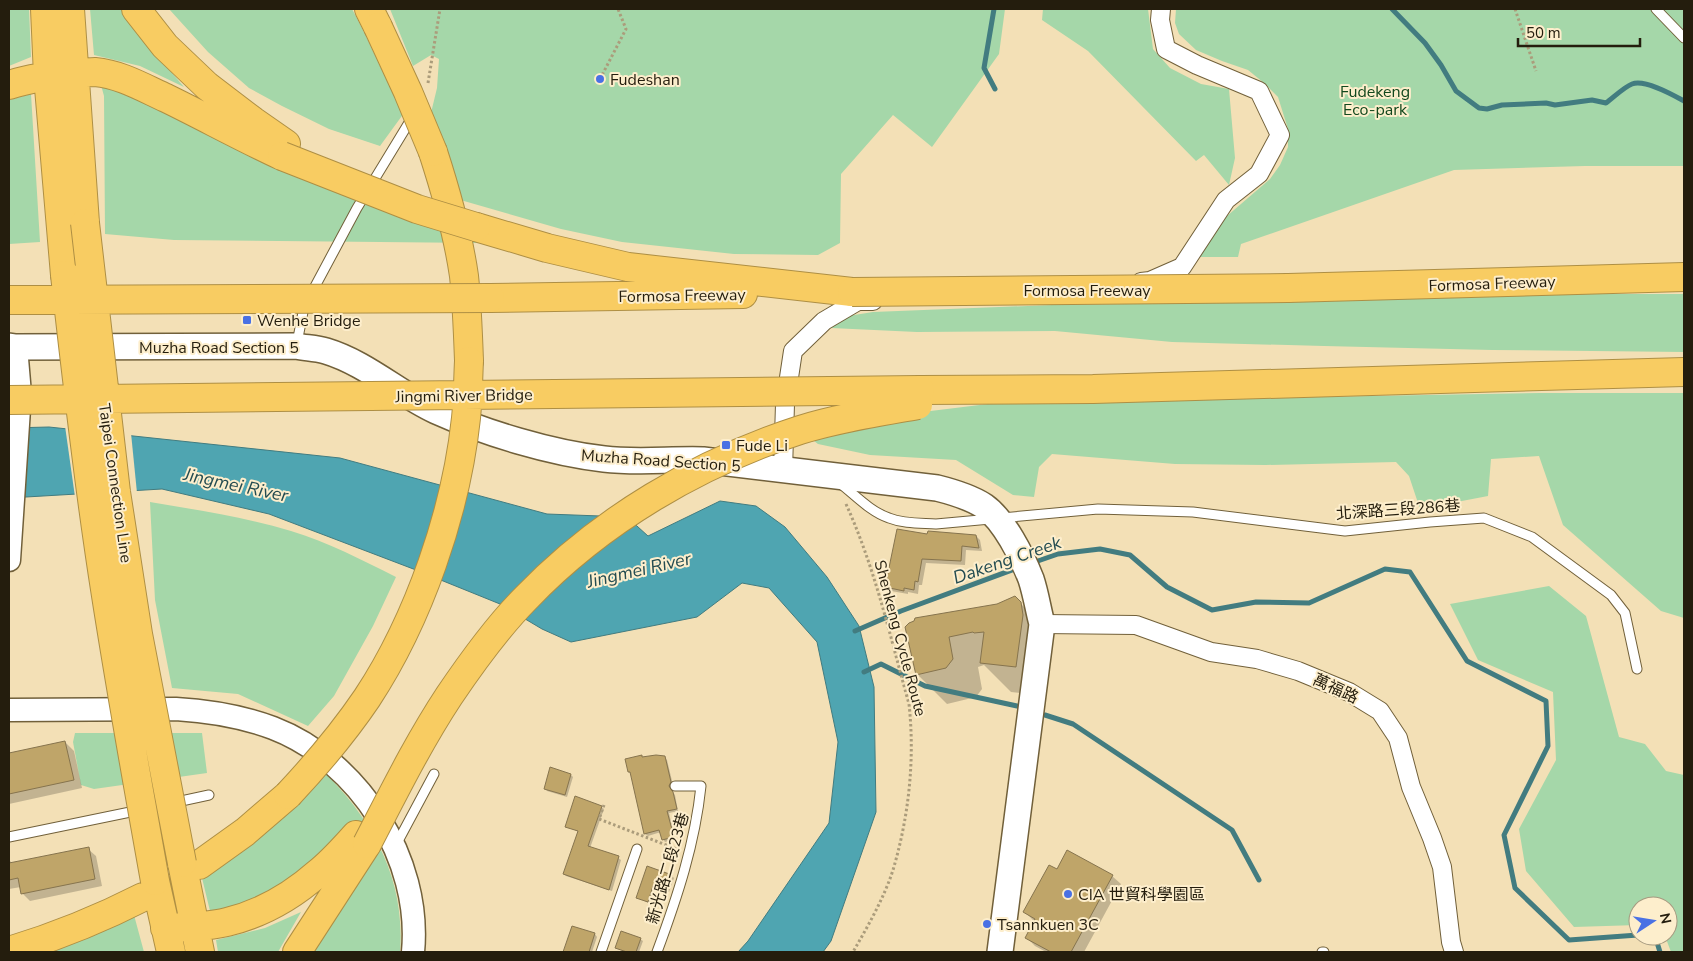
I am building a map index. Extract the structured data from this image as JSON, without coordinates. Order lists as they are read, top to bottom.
{
  "streets": {
    "highway": ["Formosa Freeway", "Jingmi River Bridge", "Taipei Connection Line"],
    "main road": ["Muzha Road Section 5"],
    "street": ["萬福路"],
    "lane": ["北深路三段286巷", "新光路二段23巷"],
    "path": ["Shenkeng Cycle Route"]
  },
  "crossings": [
    ["Muzha Road Section 5", "北深路三段286巷"],
    ["Muzha Road Section 5", "Shenkeng Cycle Route"],
    ["Muzha Road Section 5", "萬福路"],
    ["北深路三段286巷", "Shenkeng Cycle Route"]
  ],
  "water": ["Jingmei River", "Dakeng Creek"],
  "parks": ["Fudekeng Eco-park"],
  "places": {
    "other": ["Fudeshan", "CIA 世貿科學園區", "Tsannkuen 3C"],
    "transit": ["Wenhe Bridge", "Fude Li"]
  },
  "scale_bar": "50 m",
  "north": "right"
}
